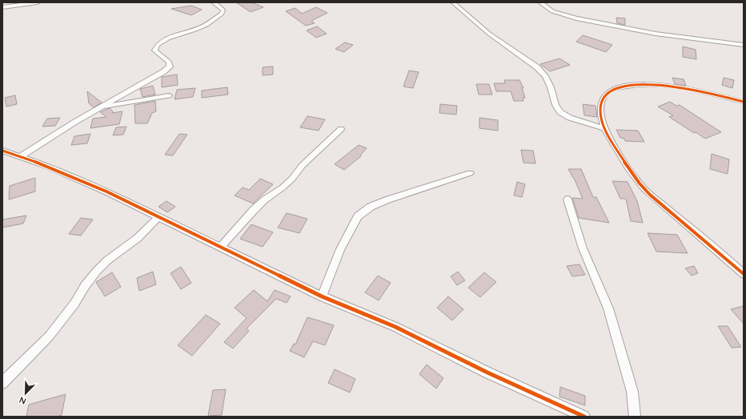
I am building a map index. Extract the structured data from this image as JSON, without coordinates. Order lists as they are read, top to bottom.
{
  "north": "bottom left"
}
